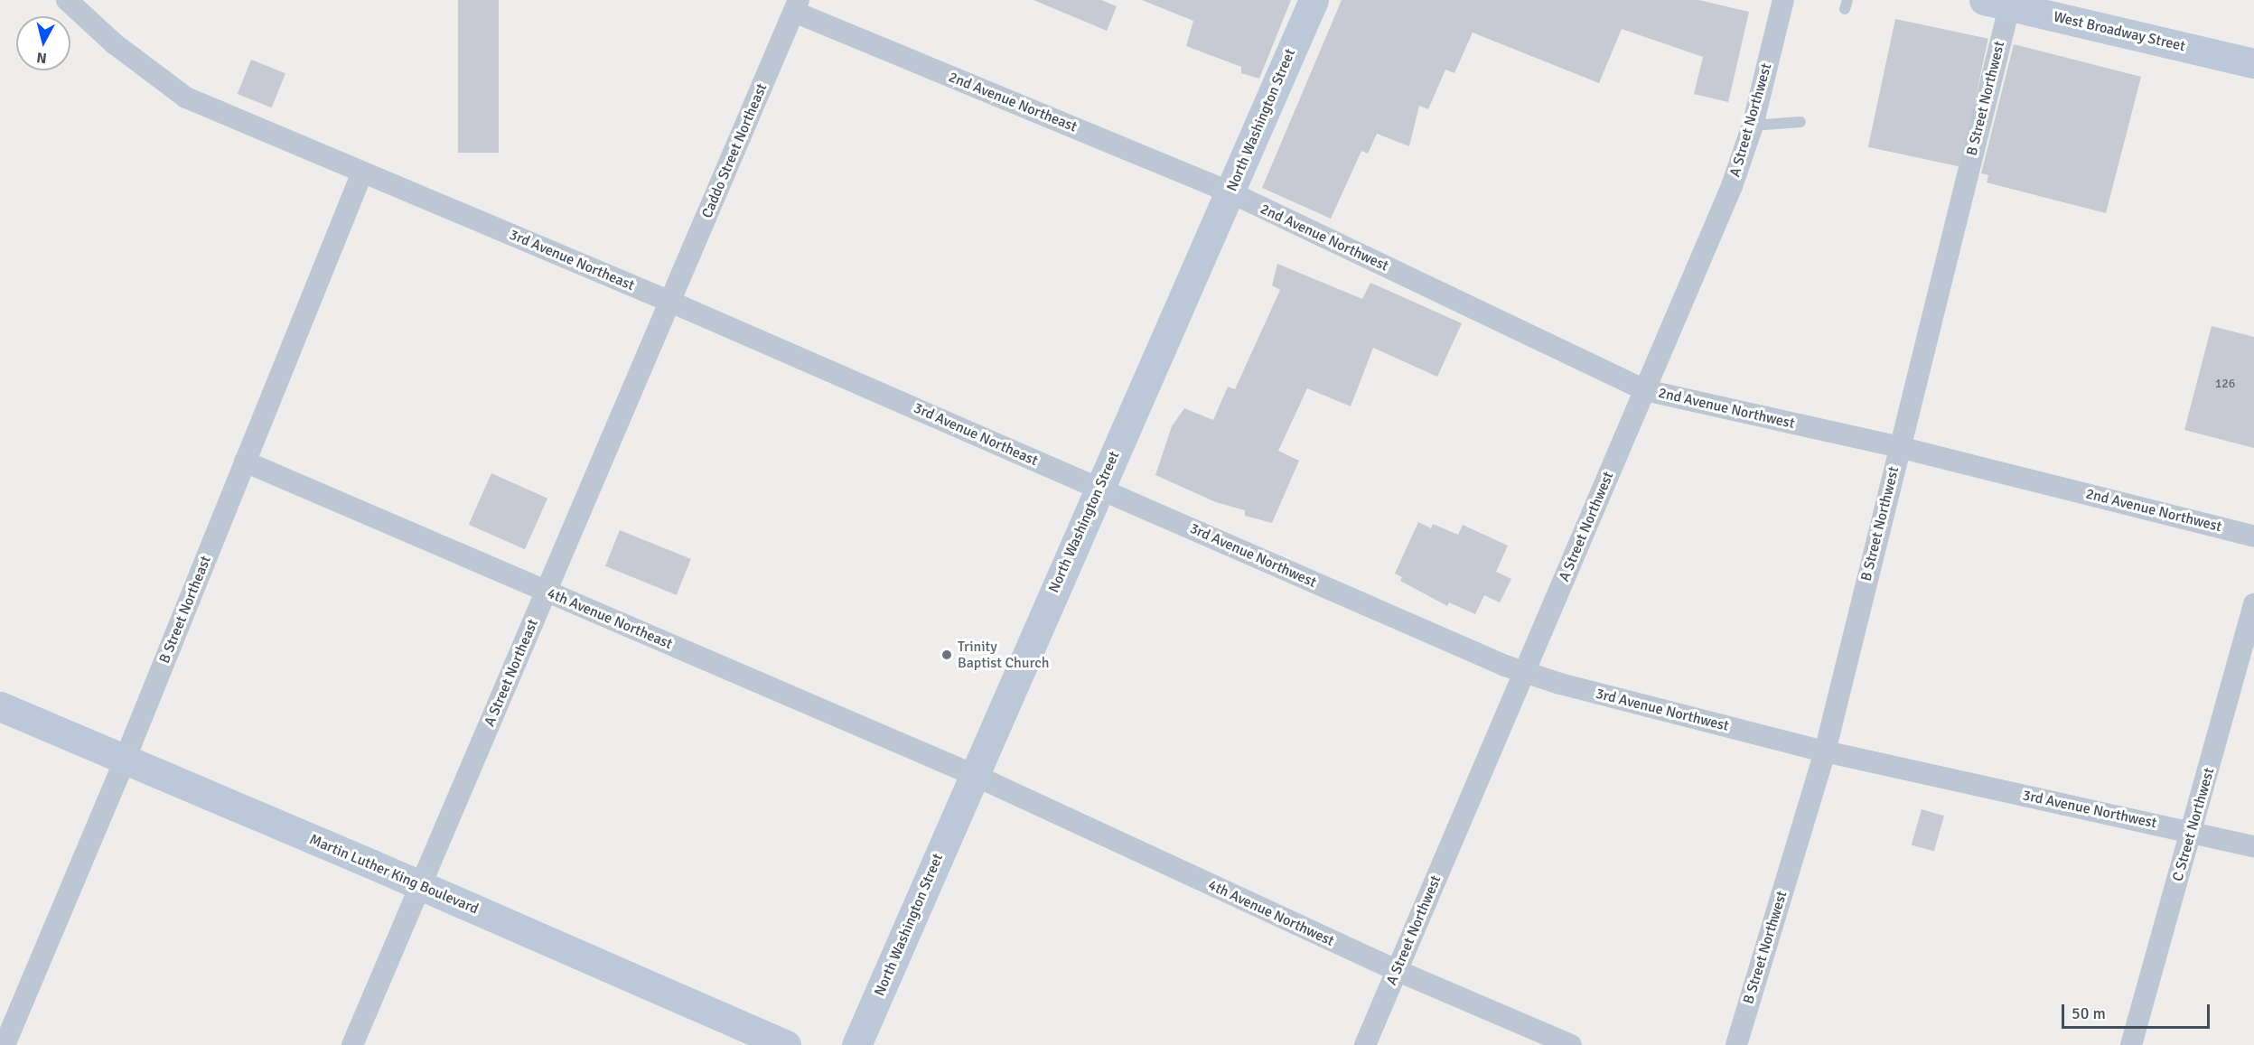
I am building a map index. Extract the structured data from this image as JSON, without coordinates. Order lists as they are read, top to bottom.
{
  "streets": {
    "main road": ["West Broadway Street", "North Washington Street", "Martin Luther King Boulevard"],
    "street": [
      "B Street Northwest",
      "2nd Avenue Northeast",
      "A Street Northwest",
      "Caddo Street Northeast",
      "2nd Avenue Northwest",
      "3rd Avenue Northeast",
      "3rd Avenue Northwest",
      "B Street Northeast",
      "4th Avenue Northeast",
      "A Street Northeast",
      "C Street Northwest",
      "4th Avenue Northwest"
    ]
  },
  "crossings": [
    ["West Broadway Street", "B Street Northwest"],
    ["B Street Northwest", "2nd Avenue Northwest"],
    ["B Street Northwest", "3rd Avenue Northwest"],
    ["2nd Avenue Northeast", "North Washington Street"],
    ["2nd Avenue Northeast", "Caddo Street Northeast"],
    ["2nd Avenue Northeast", "2nd Avenue Northwest"],
    ["North Washington Street", "2nd Avenue Northwest"],
    ["North Washington Street", "3rd Avenue Northeast"],
    ["North Washington Street", "3rd Avenue Northwest"],
    ["North Washington Street", "4th Avenue Northeast"],
    ["North Washington Street", "4th Avenue Northwest"],
    ["A Street Northwest", "2nd Avenue Northwest"],
    ["A Street Northwest", "3rd Avenue Northwest"],
    ["A Street Northwest", "4th Avenue Northwest"],
    ["Caddo Street Northeast", "3rd Avenue Northeast"],
    ["Caddo Street Northeast", "A Street Northeast"],
    ["3rd Avenue Northeast", "3rd Avenue Northwest"],
    ["3rd Avenue Northeast", "B Street Northeast"],
    ["3rd Avenue Northeast", "A Street Northeast"],
    ["3rd Avenue Northwest", "C Street Northwest"],
    ["B Street Northeast", "4th Avenue Northeast"],
    ["4th Avenue Northeast", "A Street Northeast"],
    ["4th Avenue Northeast", "4th Avenue Northwest"],
    ["A Street Northeast", "Martin Luther King Boulevard"]
  ],
  "places": ["Trinity Baptist Church"],
  "house_numbers": ["126"],
  "scale_bar": "50 m",
  "north": "bottom"
}
